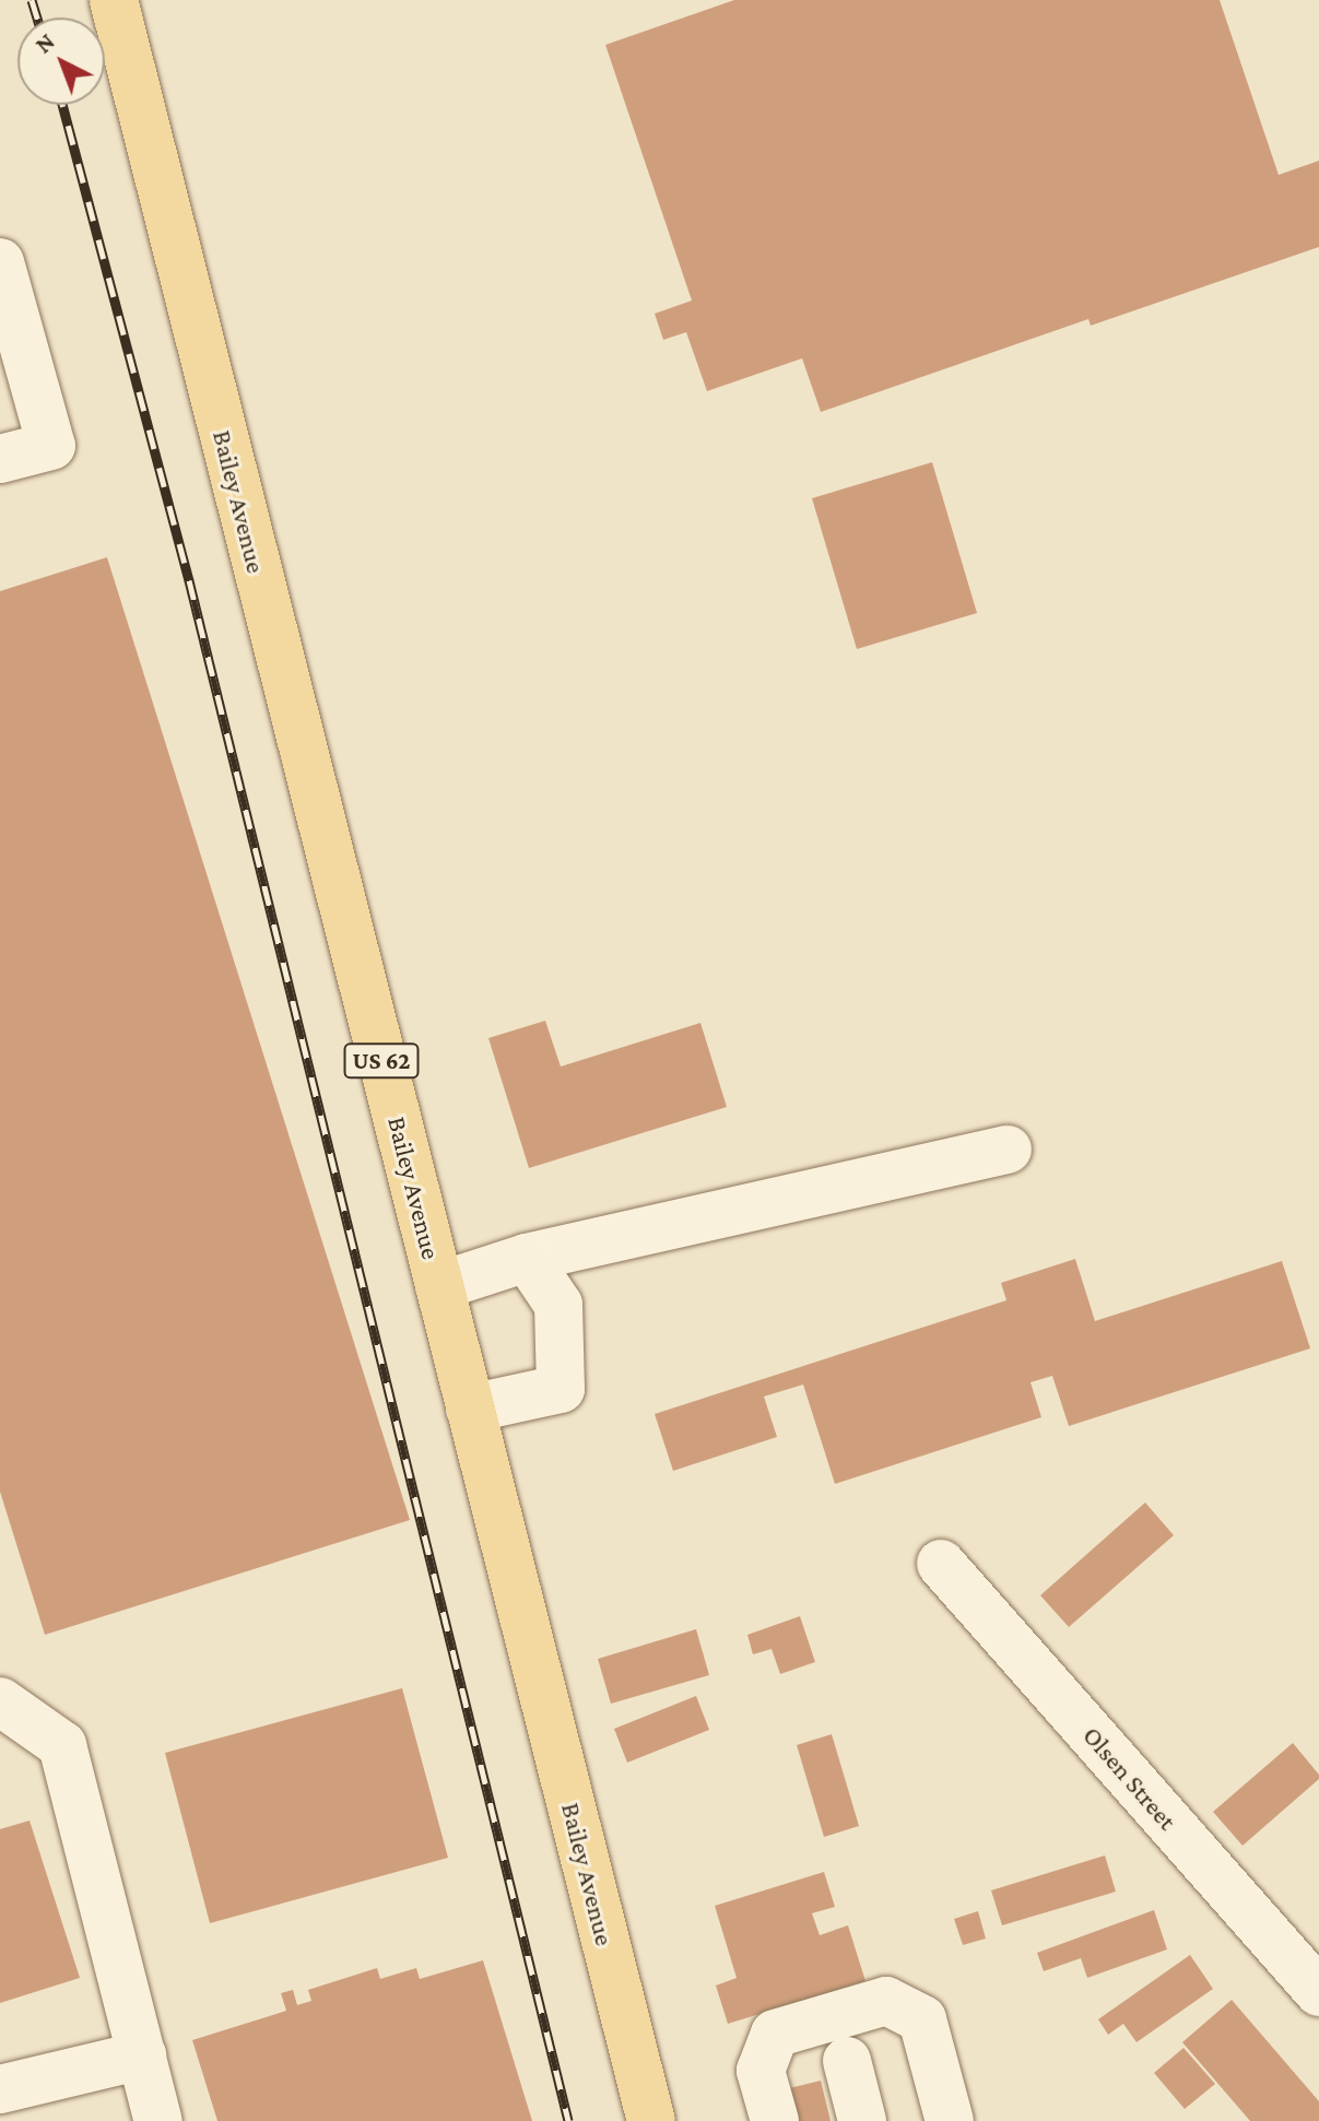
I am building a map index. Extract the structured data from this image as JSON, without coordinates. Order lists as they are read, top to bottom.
{
  "streets": {
    "main road": ["Bailey Avenue", "US 62"],
    "street": ["Olsen Street"]
  },
  "north": "top left"
}
